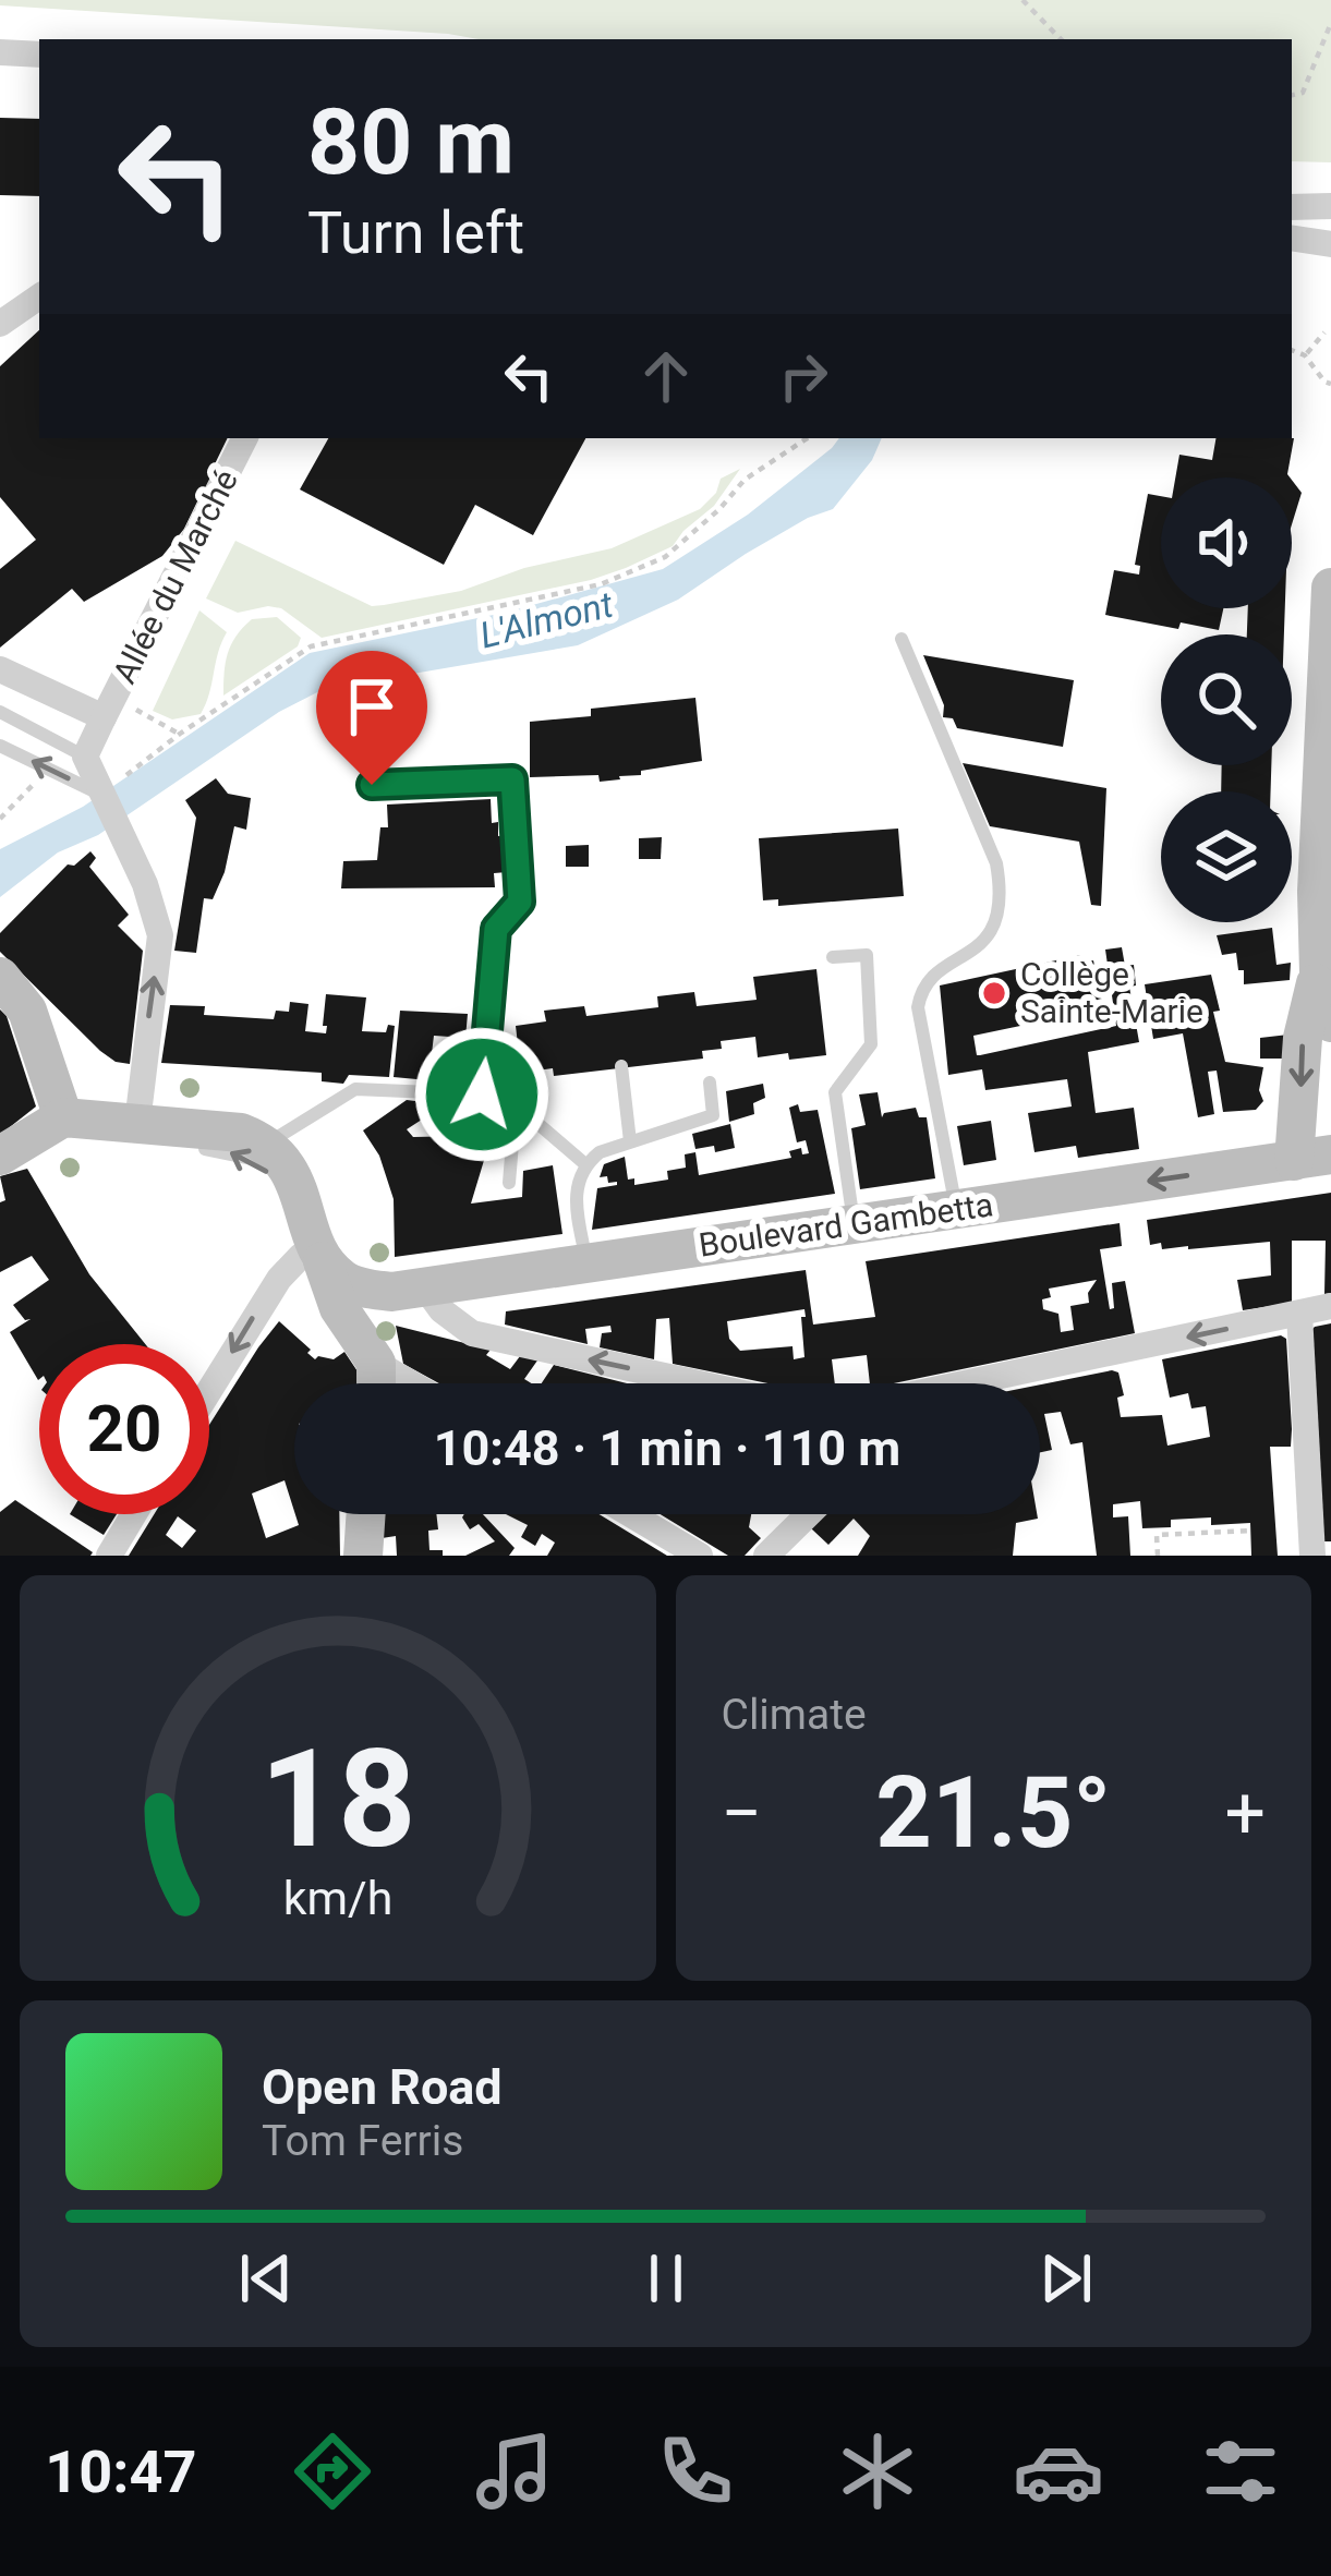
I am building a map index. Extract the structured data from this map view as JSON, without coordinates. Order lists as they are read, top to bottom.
{
  "streets": {
    "main road": ["Boulevard Gambetta"],
    "street": ["Allée du Marché"]
  },
  "one_way": ["Boulevard Gambetta"],
  "water": ["L'Almont"],
  "places": ["Collège Sainte-Marie"],
  "page": {
    "turn": ["80 m", "Turn left"],
    "limit": "20",
    "trip": "10:48 · 1 min · 110 m",
    "tile": "Climate",
    "heat": ["−", "21.5°", "+"],
    "song": ["Open Road", "Tom Ferris"],
    "tabs": "10:47",
    "gauge": ["18", "km/h"]
  }
}
